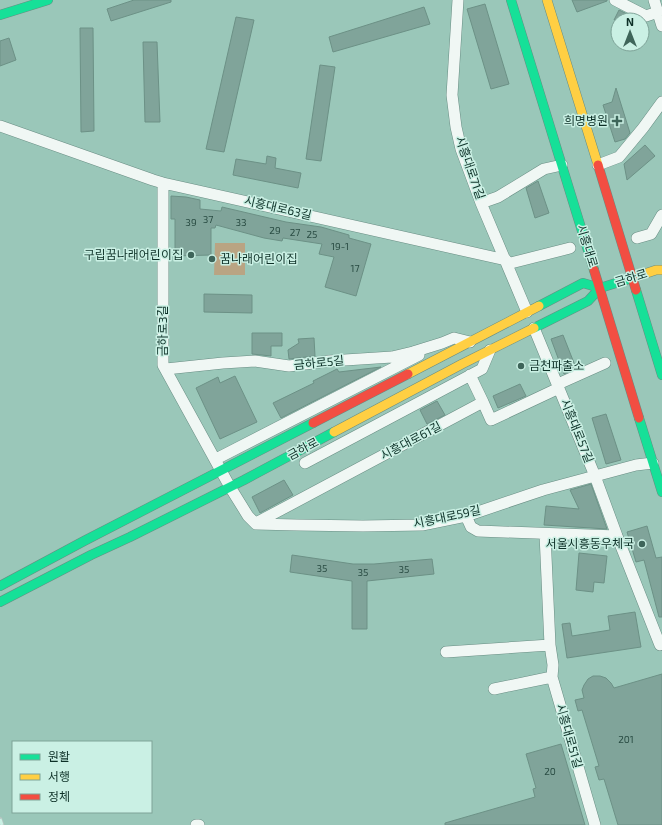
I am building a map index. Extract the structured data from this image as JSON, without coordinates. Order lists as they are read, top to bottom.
{
  "streets": {
    "main road": ["시흥대로", "금하로"],
    "street": [
      "시흥대로71길",
      "시흥대로63길",
      "금하로3길",
      "금하로5길",
      "시흥대로57길",
      "시흥대로61길",
      "시흥대로59길",
      "시흥대로51길"
    ]
  },
  "crossings": [
    ["시흥대로71길", "시흥대로63길"],
    ["시흥대로63길", "금하로3길"],
    ["시흥대로", "금하로"],
    ["시흥대로", "시흥대로59길"],
    ["금하로", "금하로3길"],
    ["금하로", "금하로5길"],
    ["금하로", "시흥대로57길"],
    ["금하로3길", "금하로5길"],
    ["시흥대로57길", "시흥대로59길"],
    ["시흥대로61길", "시흥대로59길"]
  ],
  "places": {
    "health": ["희명병원"],
    "other": [
      "구립꿈나래어린이집",
      "꿈나래어린이집",
      "금천파출소",
      "서울시흥동우체국"
    ]
  },
  "house_numbers": [
    "37",
    "39",
    "33",
    "29",
    "27",
    "25",
    "19-1",
    "17",
    "35",
    "35",
    "35",
    "201",
    "20"
  ],
  "legend": ["원활", "서행", "정체"],
  "north": "top"
}
